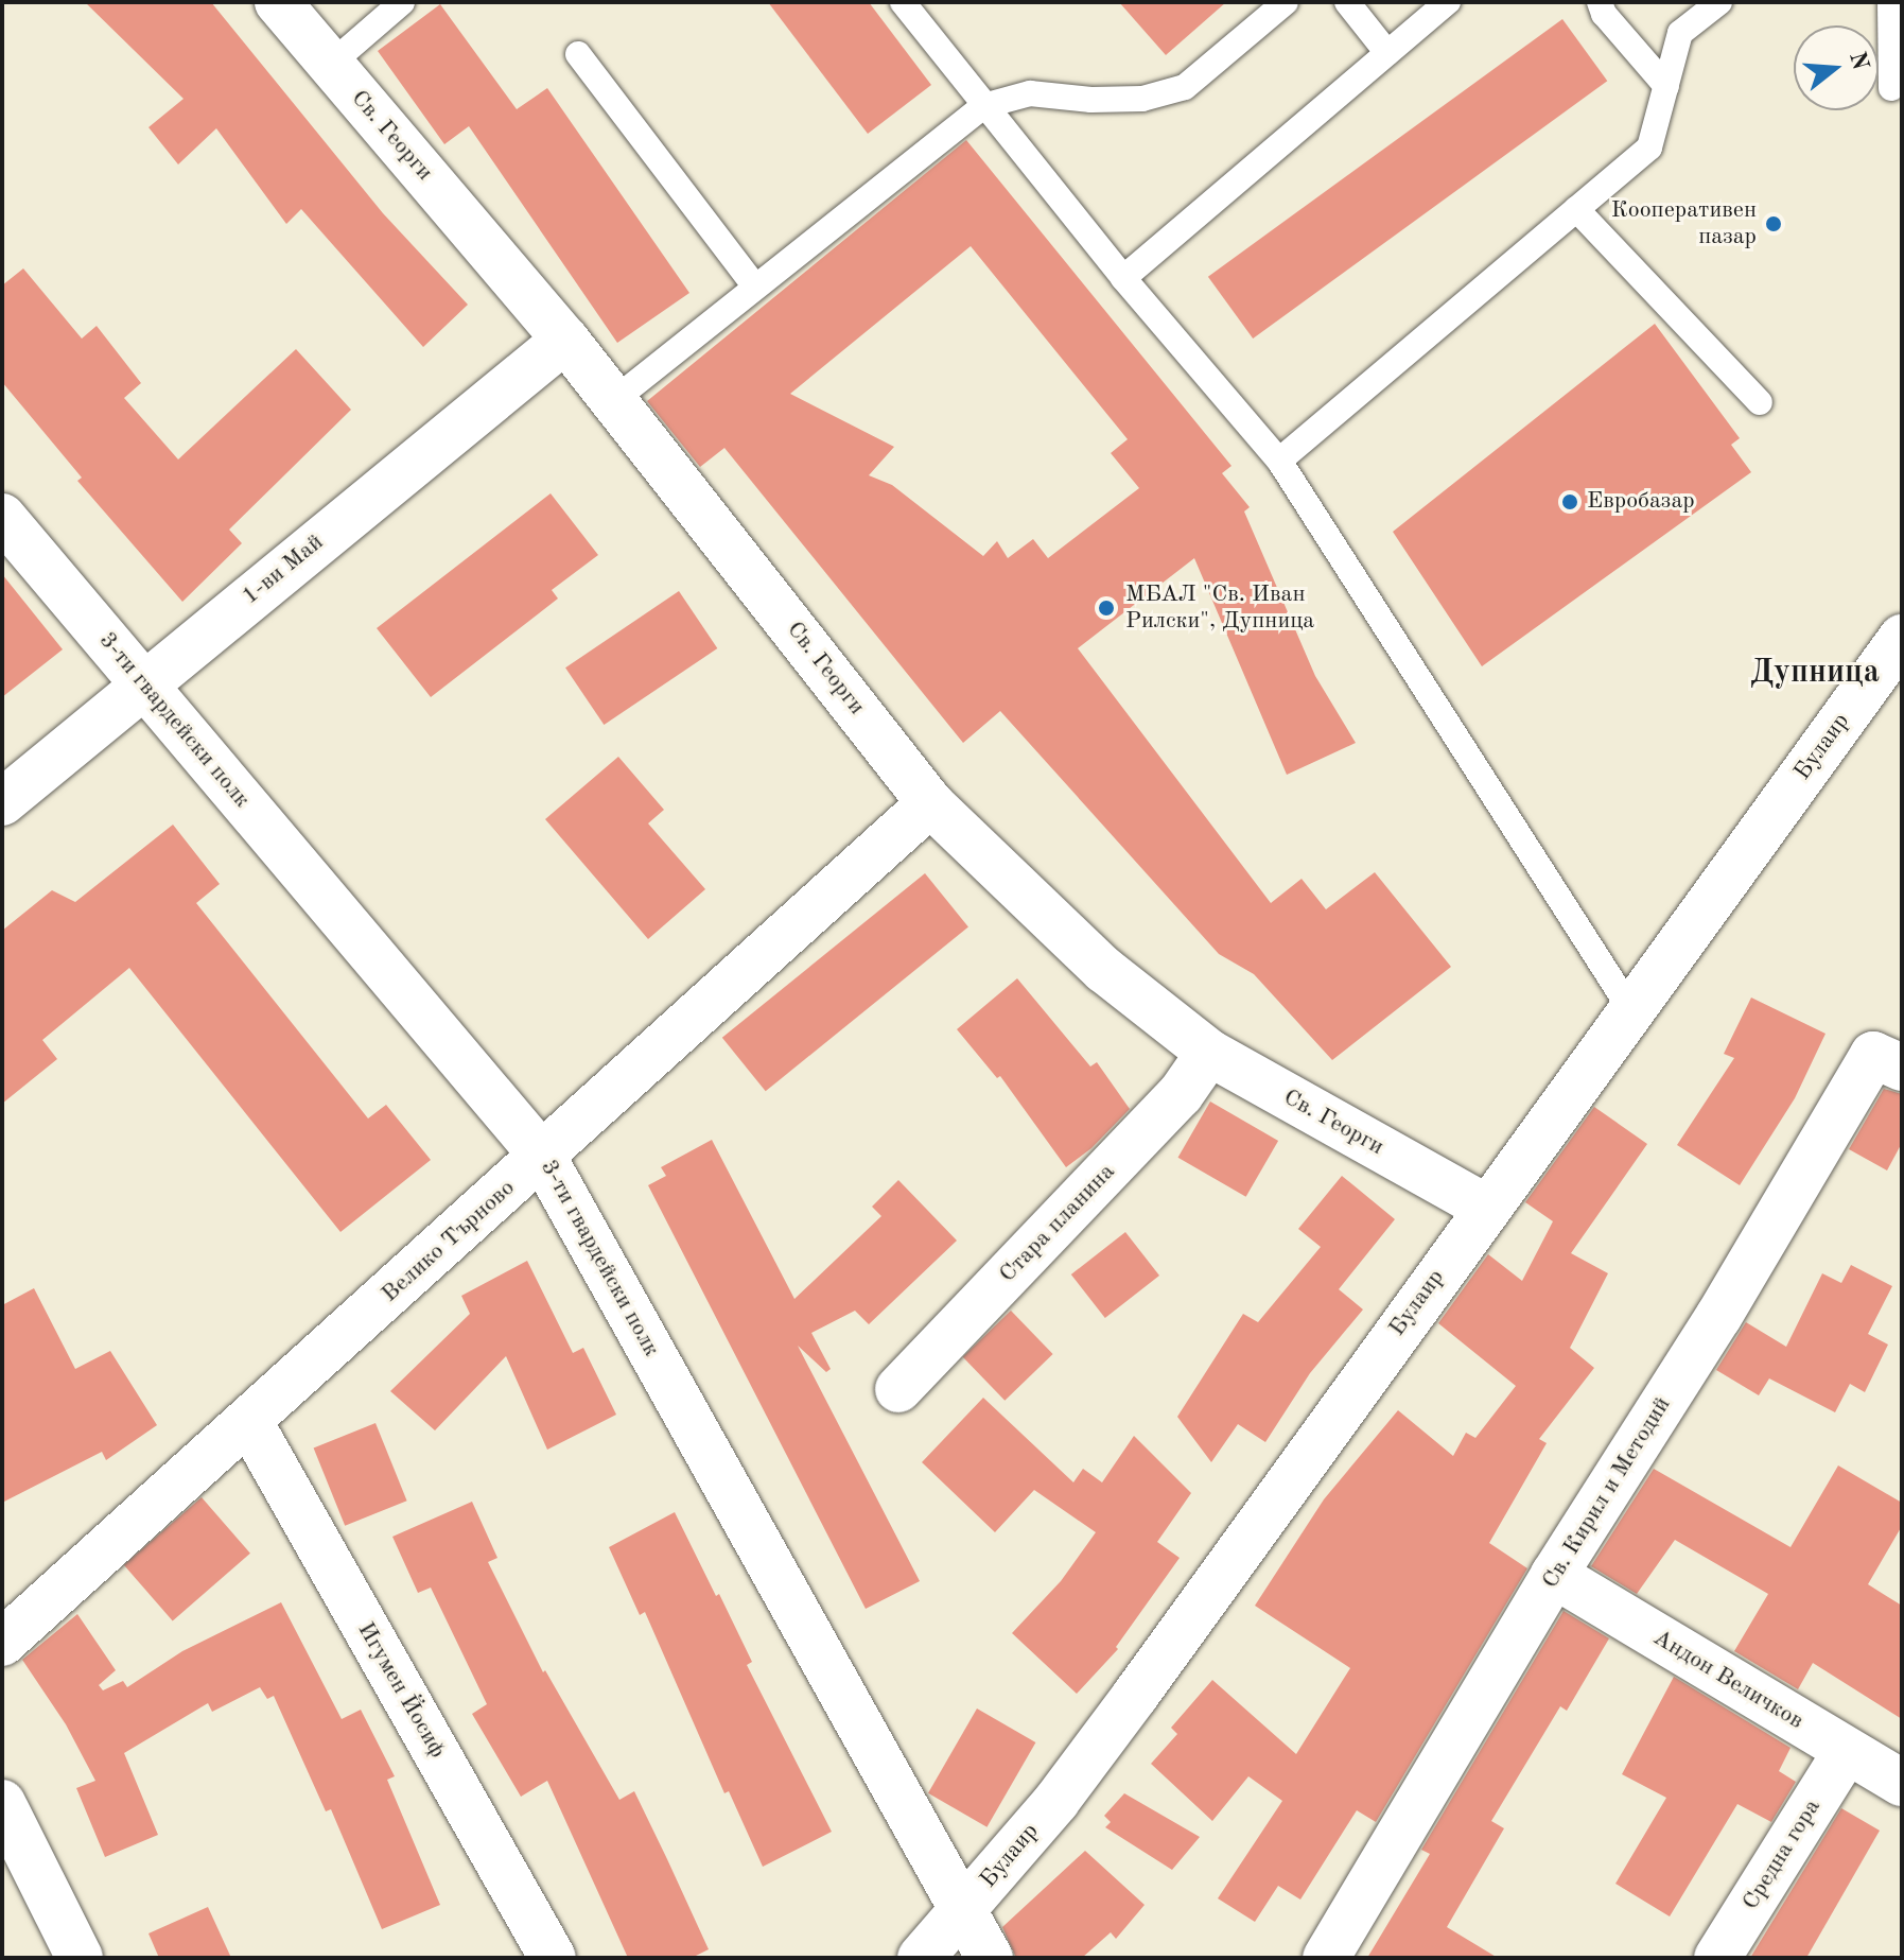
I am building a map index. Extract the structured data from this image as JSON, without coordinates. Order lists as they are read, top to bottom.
{
  "streets": {
    "street": [
      "Св. Георги",
      "1-ви Май",
      "3-ти гвардейски полк",
      "Булаир",
      "Стара планина",
      "Велико Търново",
      "Св. Кирил и Методий",
      "Андон Величков",
      "Игумен Йосиф",
      "Средна гора"
    ]
  },
  "crossings": [
    ["Св. Георги", "1-ви Май"],
    ["Св. Георги", "Булаир"],
    ["Св. Георги", "Стара планина"],
    ["Св. Георги", "Велико Търново"],
    ["1-ви Май", "3-ти гвардейски полк"],
    ["3-ти гвардейски полк", "Булаир"],
    ["3-ти гвардейски полк", "Велико Търново"],
    ["Велико Търново", "Игумен Йосиф"],
    ["Св. Кирил и Методий", "Андон Величков"],
    ["Андон Величков", "Средна гора"]
  ],
  "districts": ["Дупница"],
  "places": ["Кооперативен пазар", "Евробазар", "МБАЛ \"Св. Иван Рилски\", Дупница"],
  "north": "right"
}
